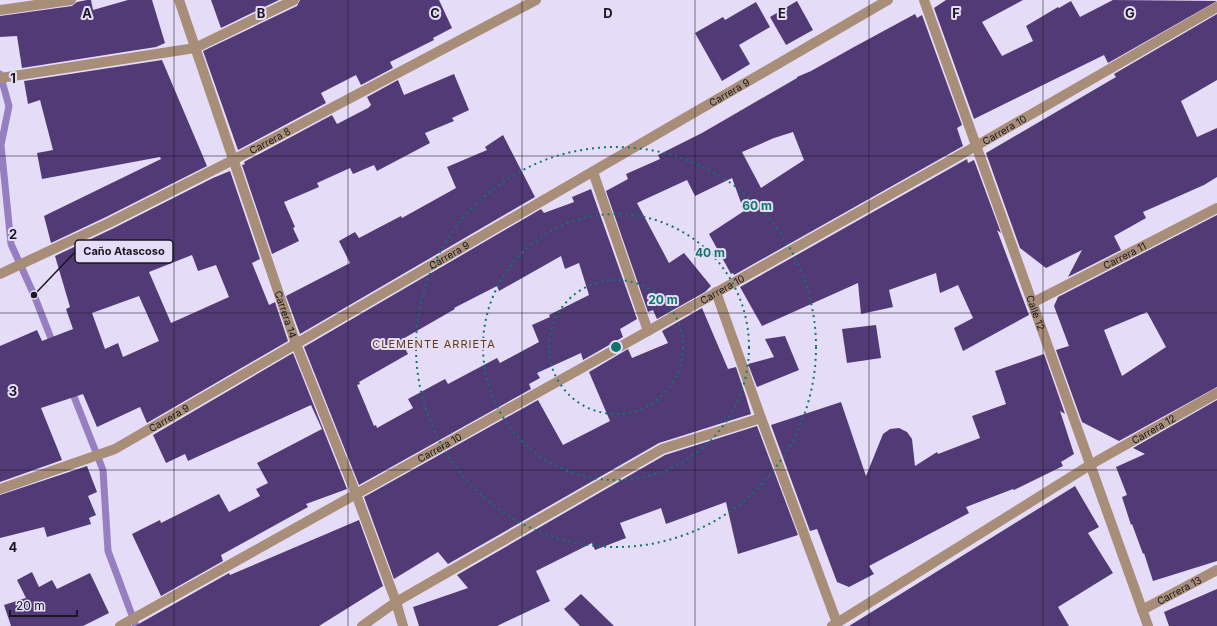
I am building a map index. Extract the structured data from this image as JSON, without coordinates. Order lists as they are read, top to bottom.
{
  "streets": {
    "street": [
      "Carrera 9",
      "Carrera 10",
      "Carrera 8",
      "Carrera 11",
      "Calle 12",
      "Carrera 14",
      "Carrera 12",
      "Carrera 13"
    ]
  },
  "crossings": [
    ["Carrera 9", "Carrera 14"],
    ["Carrera 10", "Calle 12"],
    ["Carrera 10", "Carrera 14"],
    ["Carrera 8", "Carrera 14"],
    ["Carrera 11", "Calle 12"],
    ["Calle 12", "Carrera 12"],
    ["Calle 12", "Carrera 13"]
  ],
  "districts": ["CLEMENTE ARRIETA"],
  "places": ["Caño Atascoso"],
  "scale_bar": "20 m",
  "grid": {
    "columns": [
      "A",
      "B",
      "C",
      "D",
      "E",
      "F",
      "G"
    ],
    "rows": [
      "1",
      "2",
      "3",
      "4"
    ]
  },
  "rings": ["60 m", "40 m", "20 m"]
}
